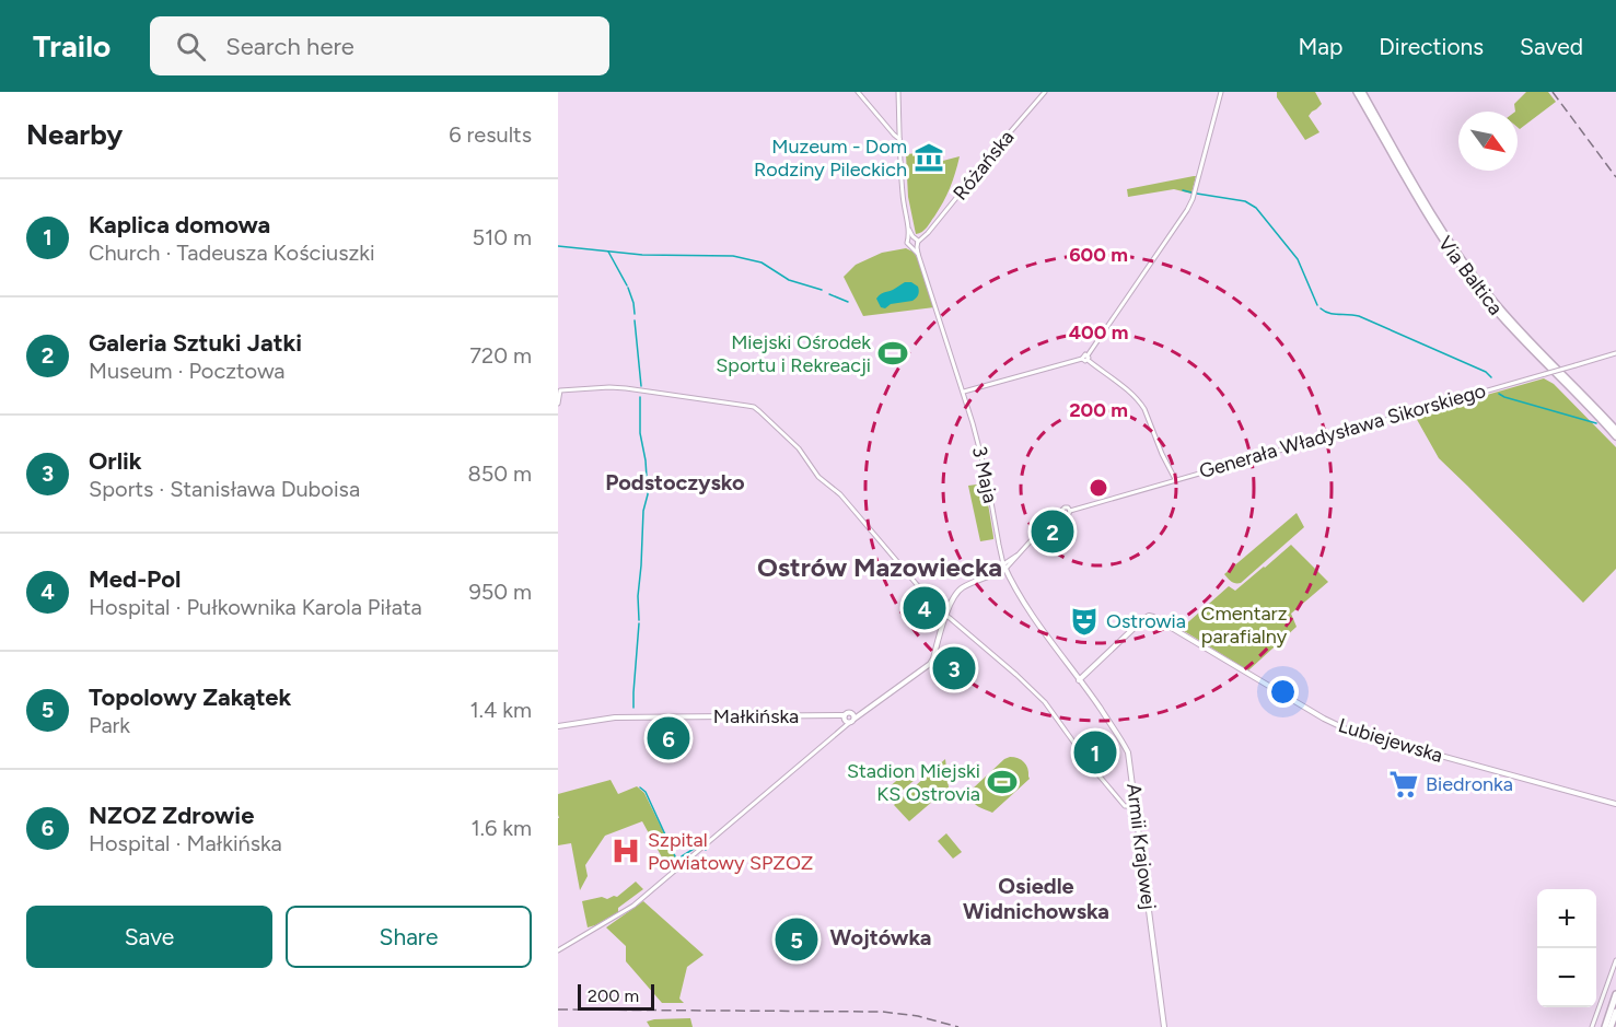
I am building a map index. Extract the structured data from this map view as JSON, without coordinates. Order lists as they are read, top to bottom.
{
  "streets": {
    "highway": ["Via Baltica"],
    "main road": [
      "3 Maja",
      "Małkińska",
      "Lubiejewska",
      "Armii Krajowej"
    ],
    "street": ["Różańska", "Generała Władysława Sikorskiego"]
  },
  "crossings": [
    ["Różańska", "3 Maja"],
    ["3 Maja", "Lubiejewska"],
    ["3 Maja", "Armii Krajowej"],
    ["Lubiejewska", "Armii Krajowej"]
  ],
  "districts": [
    "Podstoczysko",
    "Ostrów Mazowiecka",
    "Osiedle Widnichowska",
    "Wojtówka"
  ],
  "parks": ["Cmentarz parafialny"],
  "places": {
    "museum": ["Muzeum - Dom Rodziny Pileckich"],
    "sports": ["Miejski Ośrodek Sportu i Rekreacji", "Stadion Miejski KS Ostrovia"],
    "theatre": ["Ostrowia"],
    "supermarket": ["Biedronka"],
    "hospital": ["Szpital Powiatowy SPZOZ"]
  },
  "scale_bar": "200 m",
  "north": "bottom right",
  "page": {
    "header": "Trailo",
    "search": "Search here",
    "nav": ["Map", "Directions", "Saved"],
    "heading": ["Nearby", "6 results"],
    "list": [
      {
        "mark": "1",
        "name": "Kaplica domowa",
        "note": "Church · Tadeusza Kościuszki",
        "value": "510 m"
      },
      {
        "mark": "2",
        "name": "Galeria Sztuki Jatki",
        "note": "Museum · Pocztowa",
        "value": "720 m"
      },
      {
        "mark": "3",
        "name": "Orlik",
        "note": "Sports · Stanisława Duboisa",
        "value": "850 m"
      },
      {
        "mark": "4",
        "name": "Med-Pol",
        "note": "Hospital · Pułkownika Karola Piłata",
        "value": "950 m"
      },
      {
        "mark": "5",
        "name": "Topolowy Zakątek",
        "note": "Park",
        "value": "1.4 km"
      },
      {
        "mark": "6",
        "name": "NZOZ Zdrowie",
        "note": "Hospital · Małkińska",
        "value": "1.6 km"
      }
    ],
    "pins": [
      "2",
      "4",
      "3",
      "6",
      "1",
      "5"
    ],
    "buttons": ["Save", "Share"],
    "map_buttons": ["+", "−"],
    "scale": "200 m"
  },
  "rings": ["600 m", "400 m", "200 m"]
}
